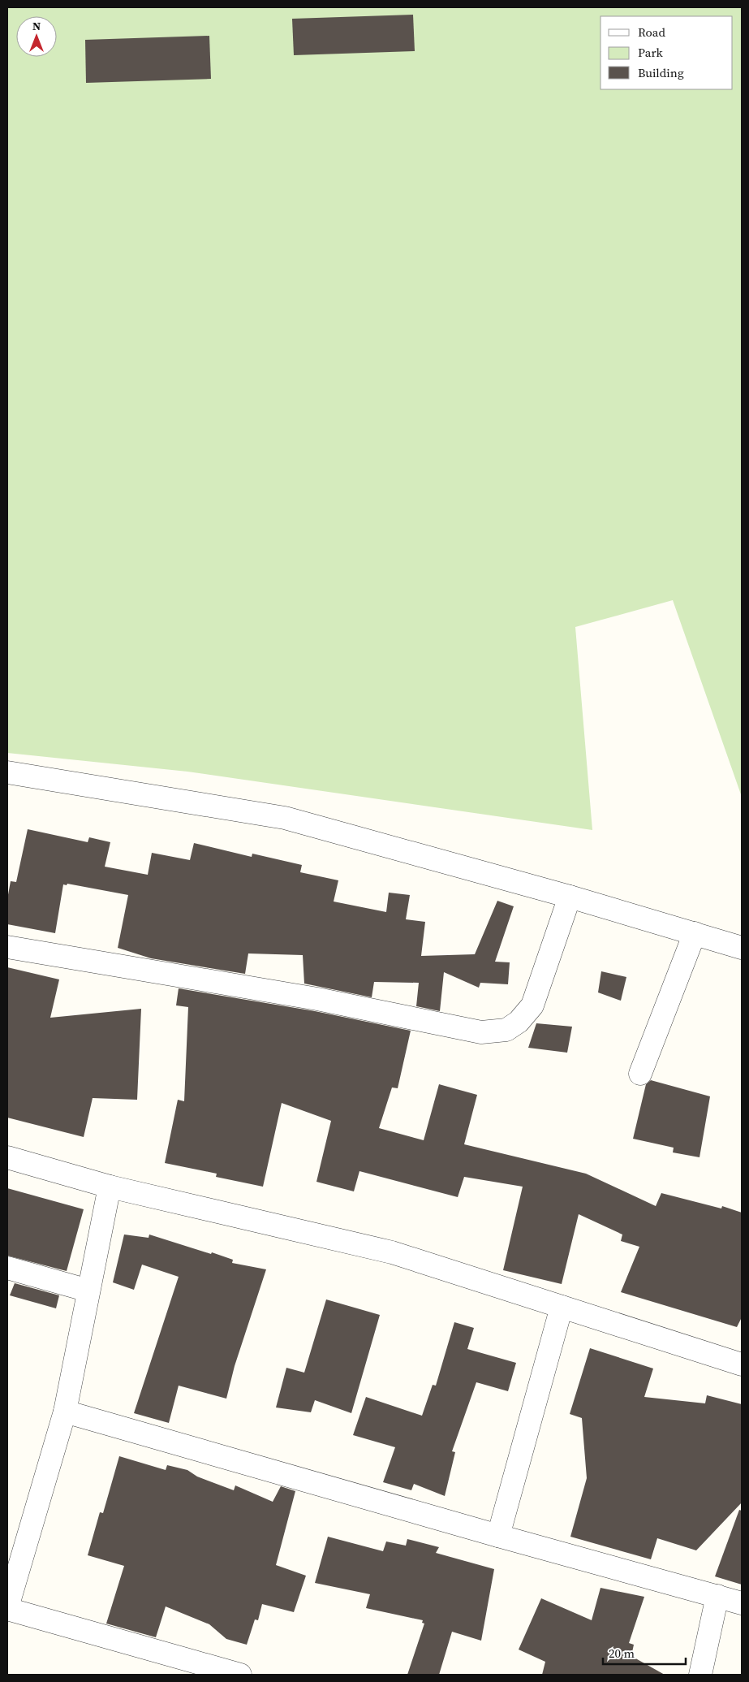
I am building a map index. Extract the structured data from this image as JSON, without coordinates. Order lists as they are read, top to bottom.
{
  "legend": ["Road", "Park", "Building"],
  "scale_bar": "20 m",
  "north": "top"
}
